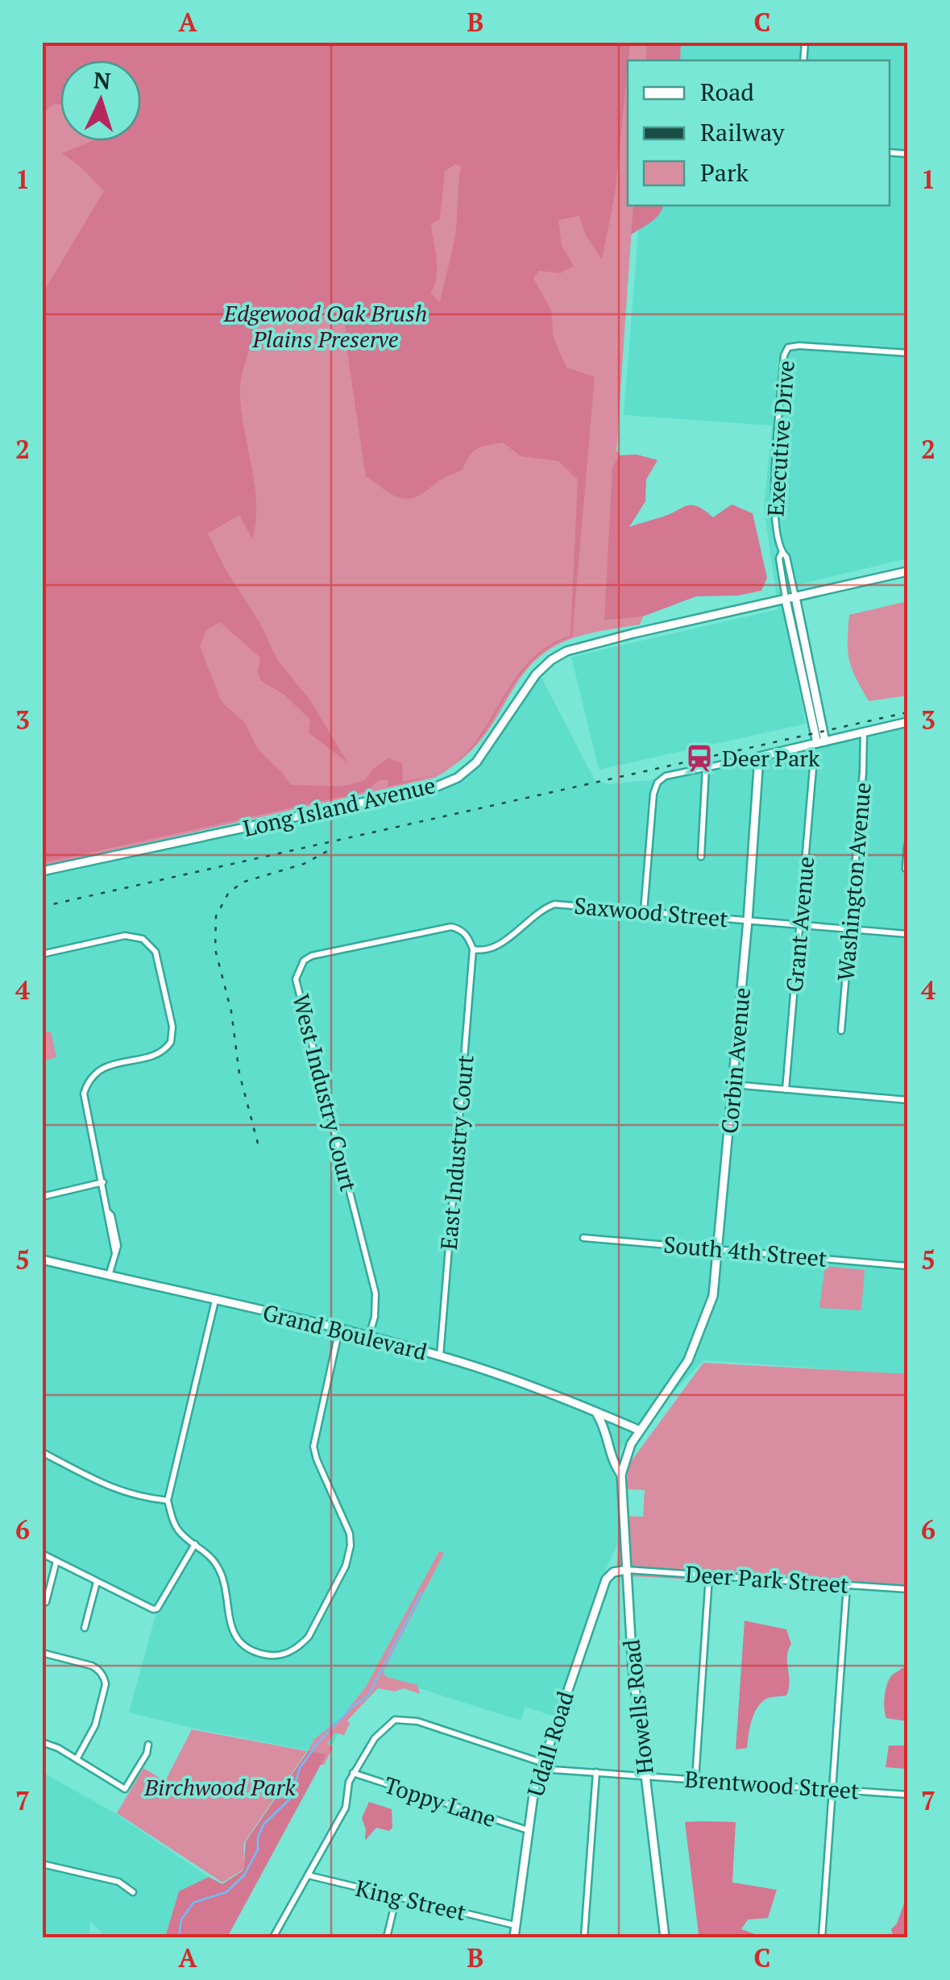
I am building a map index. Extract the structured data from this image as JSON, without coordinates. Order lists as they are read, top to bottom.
{
  "streets": {
    "street": [
      "Executive Drive",
      "Long Island Avenue",
      "Washington Avenue",
      "Saxwood Street",
      "Grant Avenue",
      "Corbin Avenue",
      "West Industry Court",
      "East Industry Court",
      "South 4th Street",
      "Grand Boulevard",
      "Deer Park Street",
      "Howells Road",
      "Udall Road",
      "Brentwood Street",
      "Toppy Lane",
      "King Street"
    ]
  },
  "crossings": [
    ["Executive Drive", "Long Island Avenue"],
    ["Washington Avenue", "Saxwood Street"],
    ["Saxwood Street", "Grant Avenue"],
    ["Saxwood Street", "Corbin Avenue"],
    ["Saxwood Street", "West Industry Court"],
    ["Saxwood Street", "East Industry Court"],
    ["Corbin Avenue", "South 4th Street"],
    ["Corbin Avenue", "Grand Boulevard"],
    ["Corbin Avenue", "Howells Road"],
    ["West Industry Court", "East Industry Court"],
    ["West Industry Court", "Grand Boulevard"],
    ["East Industry Court", "Grand Boulevard"],
    ["Deer Park Street", "Howells Road"],
    ["Deer Park Street", "Udall Road"],
    ["Howells Road", "Udall Road"],
    ["Howells Road", "Brentwood Street"],
    ["Udall Road", "Brentwood Street"],
    ["Udall Road", "Toppy Lane"],
    ["Udall Road", "King Street"],
    ["Brentwood Street", "Toppy Lane"]
  ],
  "parks": ["Edgewood Oak Brush Plains Preserve", "Birchwood Park"],
  "places": {
    "station": ["Deer Park"]
  },
  "legend": ["Road", "Railway", "Park"],
  "north": "top",
  "grid": {
    "columns": ["A", "B", "C"],
    "rows": [
      "1",
      "2",
      "3",
      "4",
      "5",
      "6",
      "7"
    ]
  }
}
